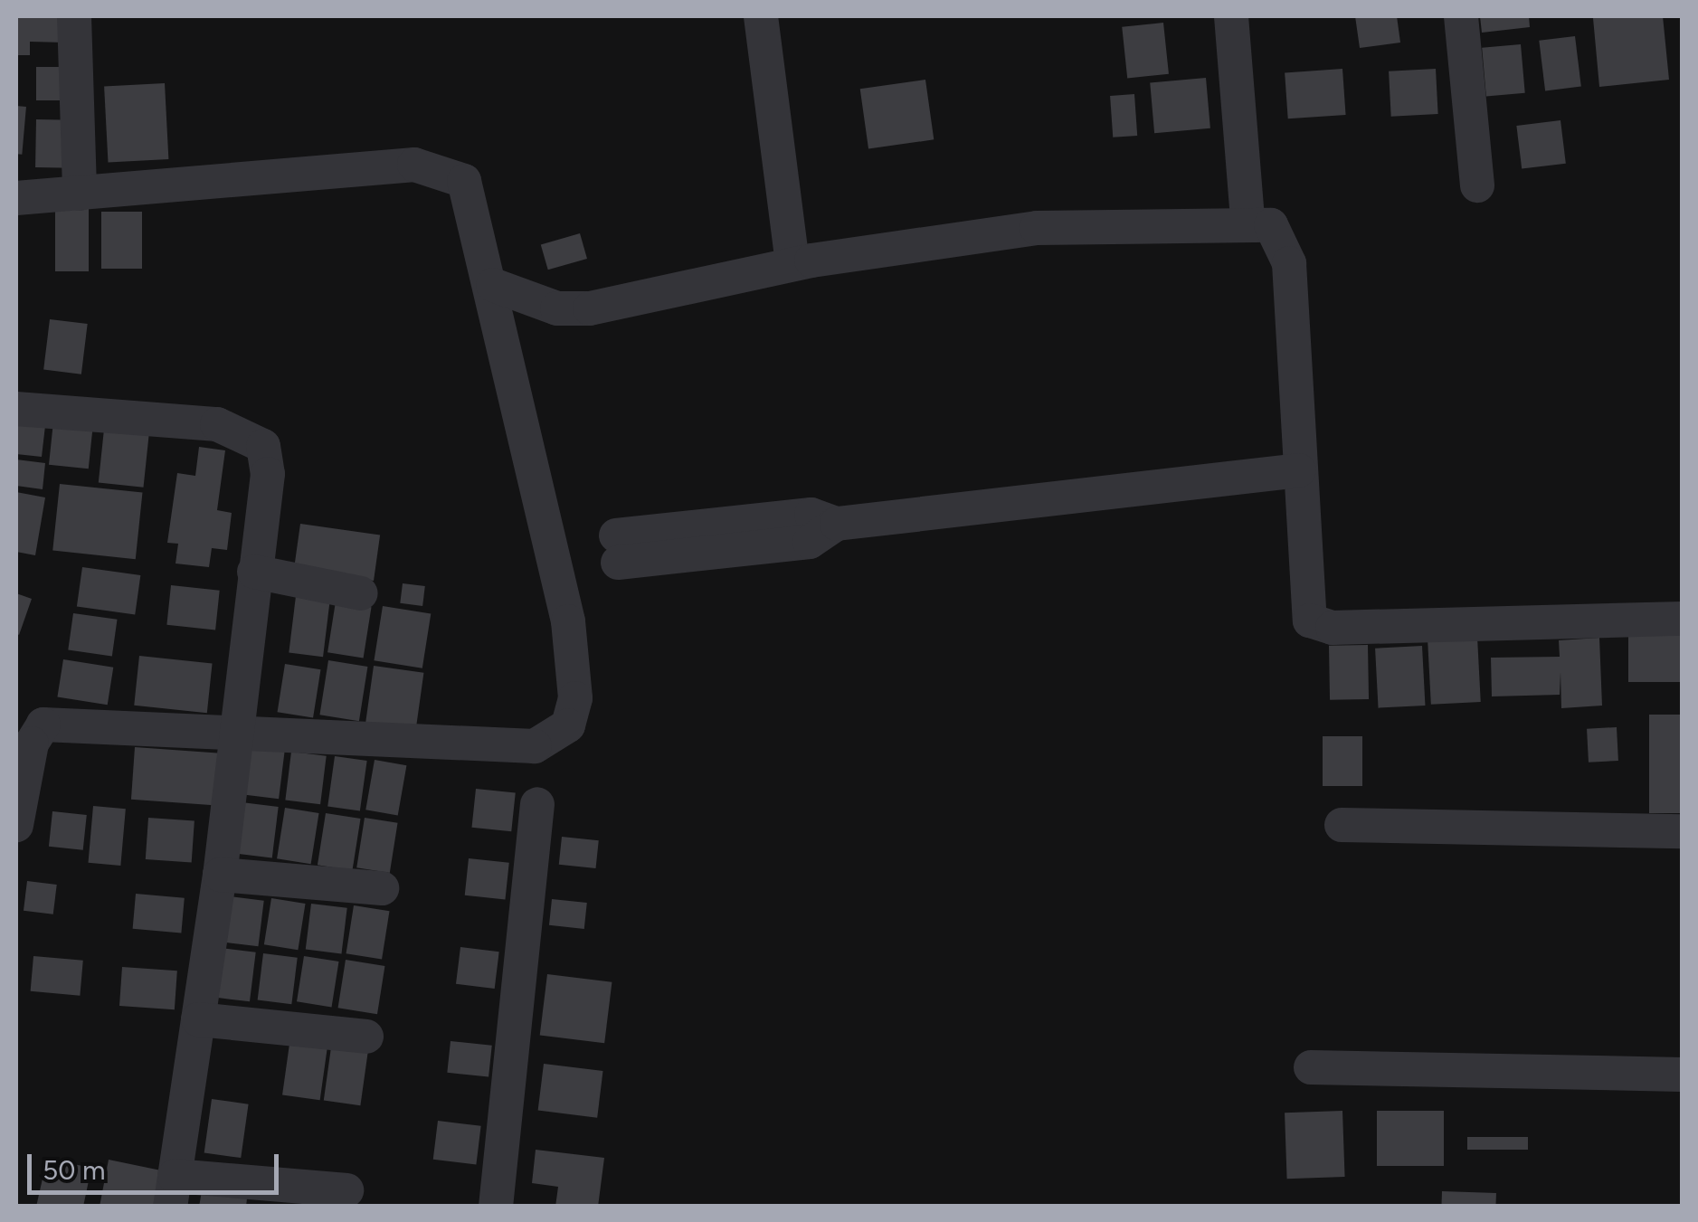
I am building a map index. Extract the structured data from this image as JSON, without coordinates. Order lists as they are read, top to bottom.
{
  "scale_bar": "50 m"
}
